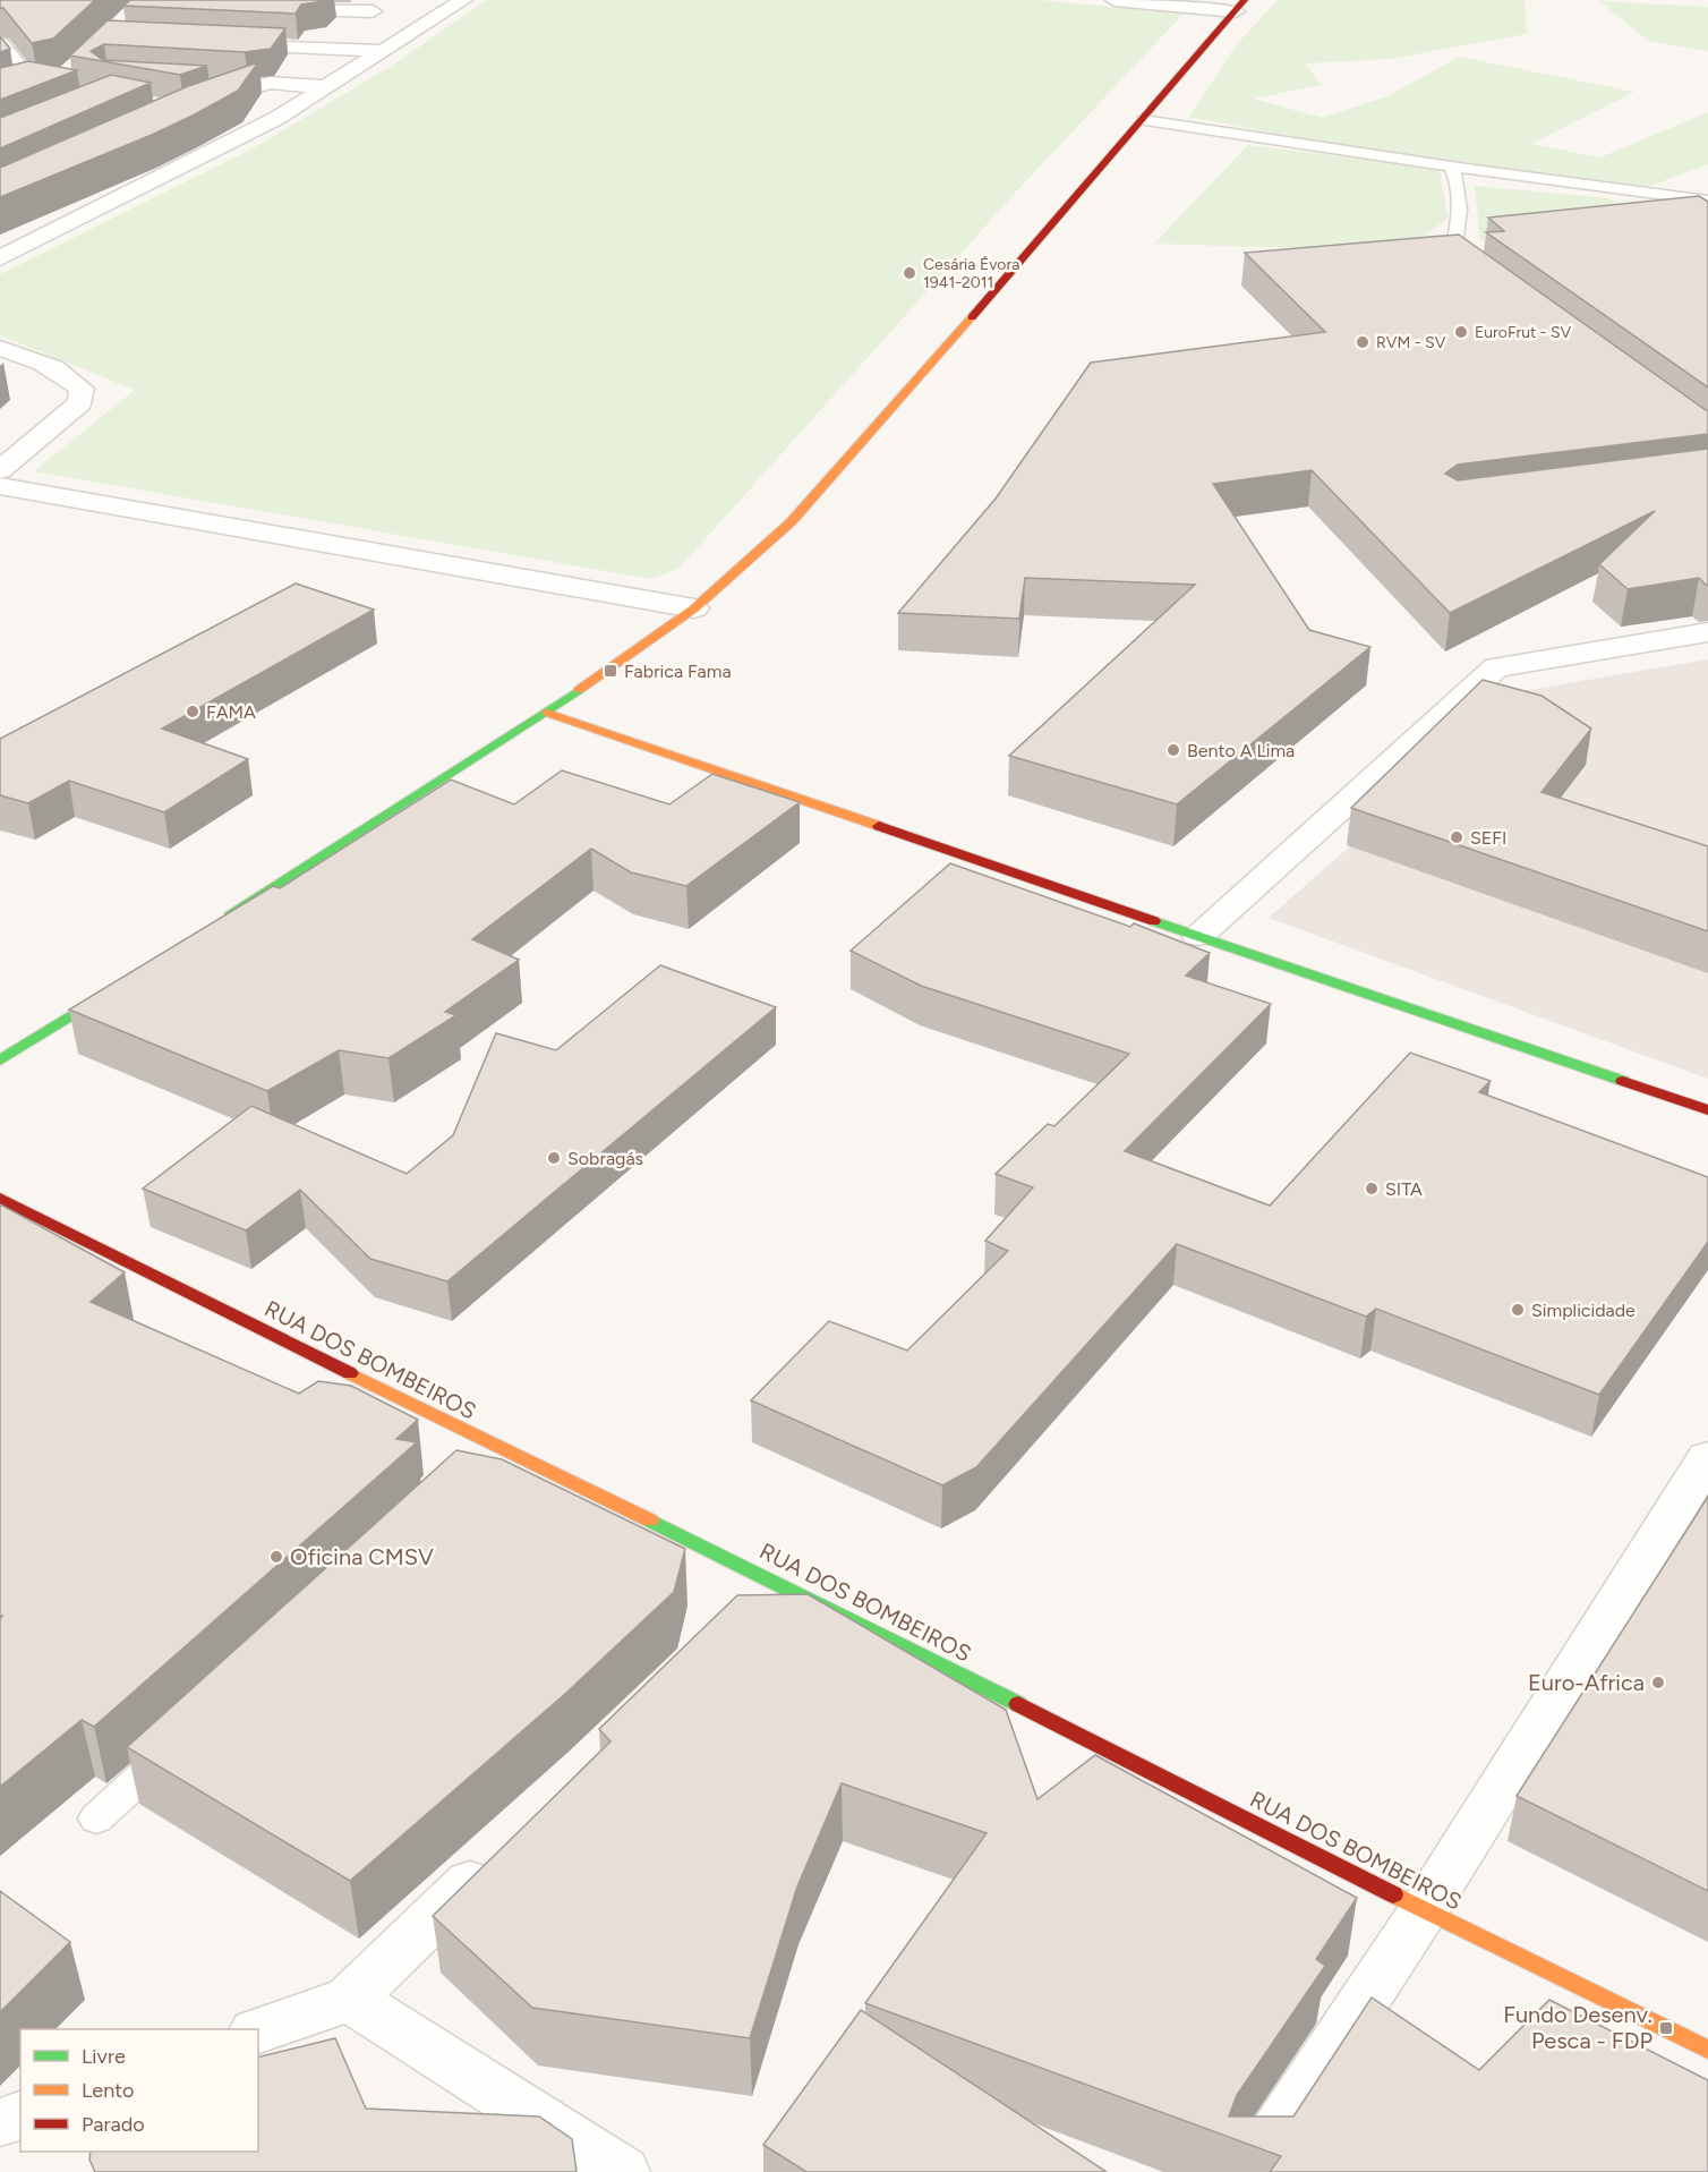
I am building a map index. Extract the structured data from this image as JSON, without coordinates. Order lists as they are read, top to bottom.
{
  "streets": {
    "main road": ["RUA DOS BOMBEIROS"]
  },
  "places": {
    "other": [
      "Cesária Évora 1941-2011",
      "EuroFrut - SV",
      "RVM - SV",
      "FAMA",
      "Bento A Lima",
      "SEFI",
      "Sobragás",
      "SITA",
      "Simplicidade",
      "Oficina CMSV",
      "Euro-Africa"
    ],
    "transit": ["Fabrica Fama", "Fundo Desenv. Pesca - FDP"]
  },
  "legend": ["Livre", "Lento", "Parado"]
}
